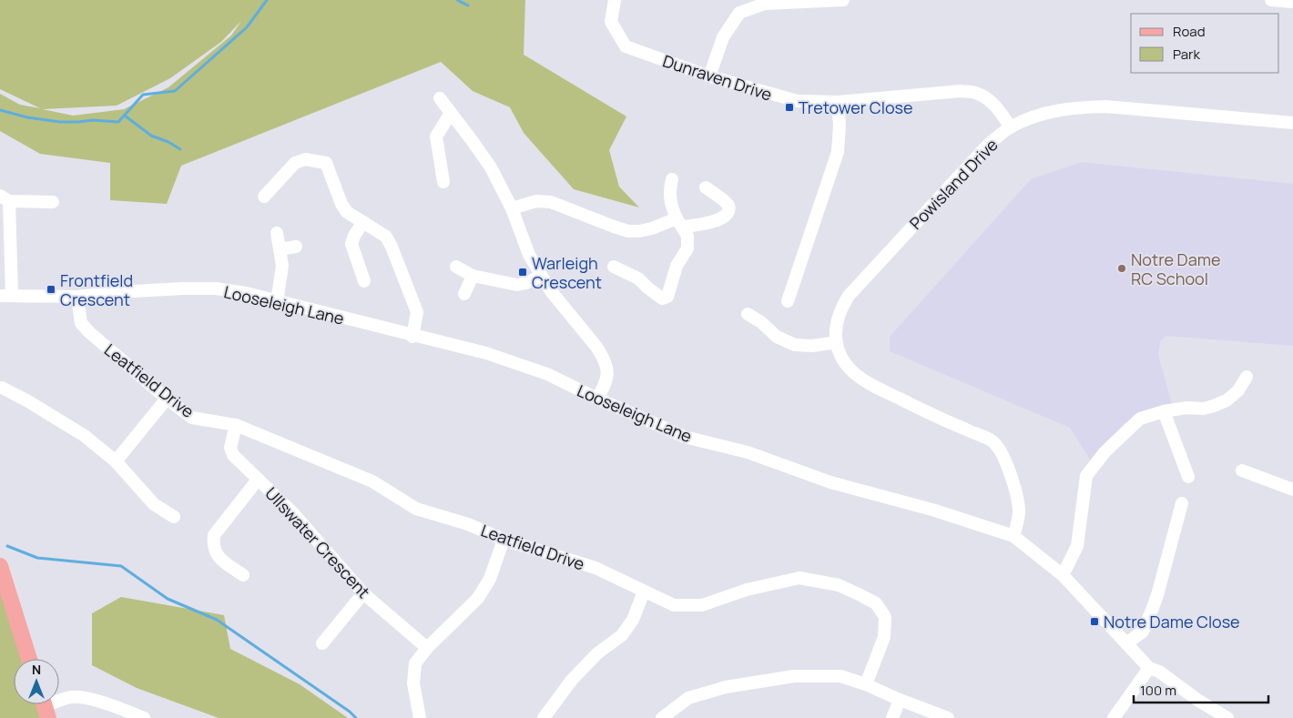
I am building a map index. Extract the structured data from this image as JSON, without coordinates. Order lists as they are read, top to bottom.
{
  "streets": {
    "street": [
      "Dunraven Drive",
      "Powisland Drive",
      "Looseleigh Lane",
      "Leatfield Drive",
      "Ullswater Crescent"
    ]
  },
  "crossings": [
    ["Dunraven Drive", "Powisland Drive"],
    ["Powisland Drive", "Looseleigh Lane"],
    ["Looseleigh Lane", "Leatfield Drive"],
    ["Leatfield Drive", "Ullswater Crescent"]
  ],
  "places": {
    "transit": [
      "Tretower Close",
      "Warleigh Crescent",
      "Frontfield Crescent",
      "Notre Dame Close"
    ],
    "other": ["Notre Dame RC School"]
  },
  "legend": ["Road", "Park"],
  "scale_bar": "100 m",
  "north": "top"
}
